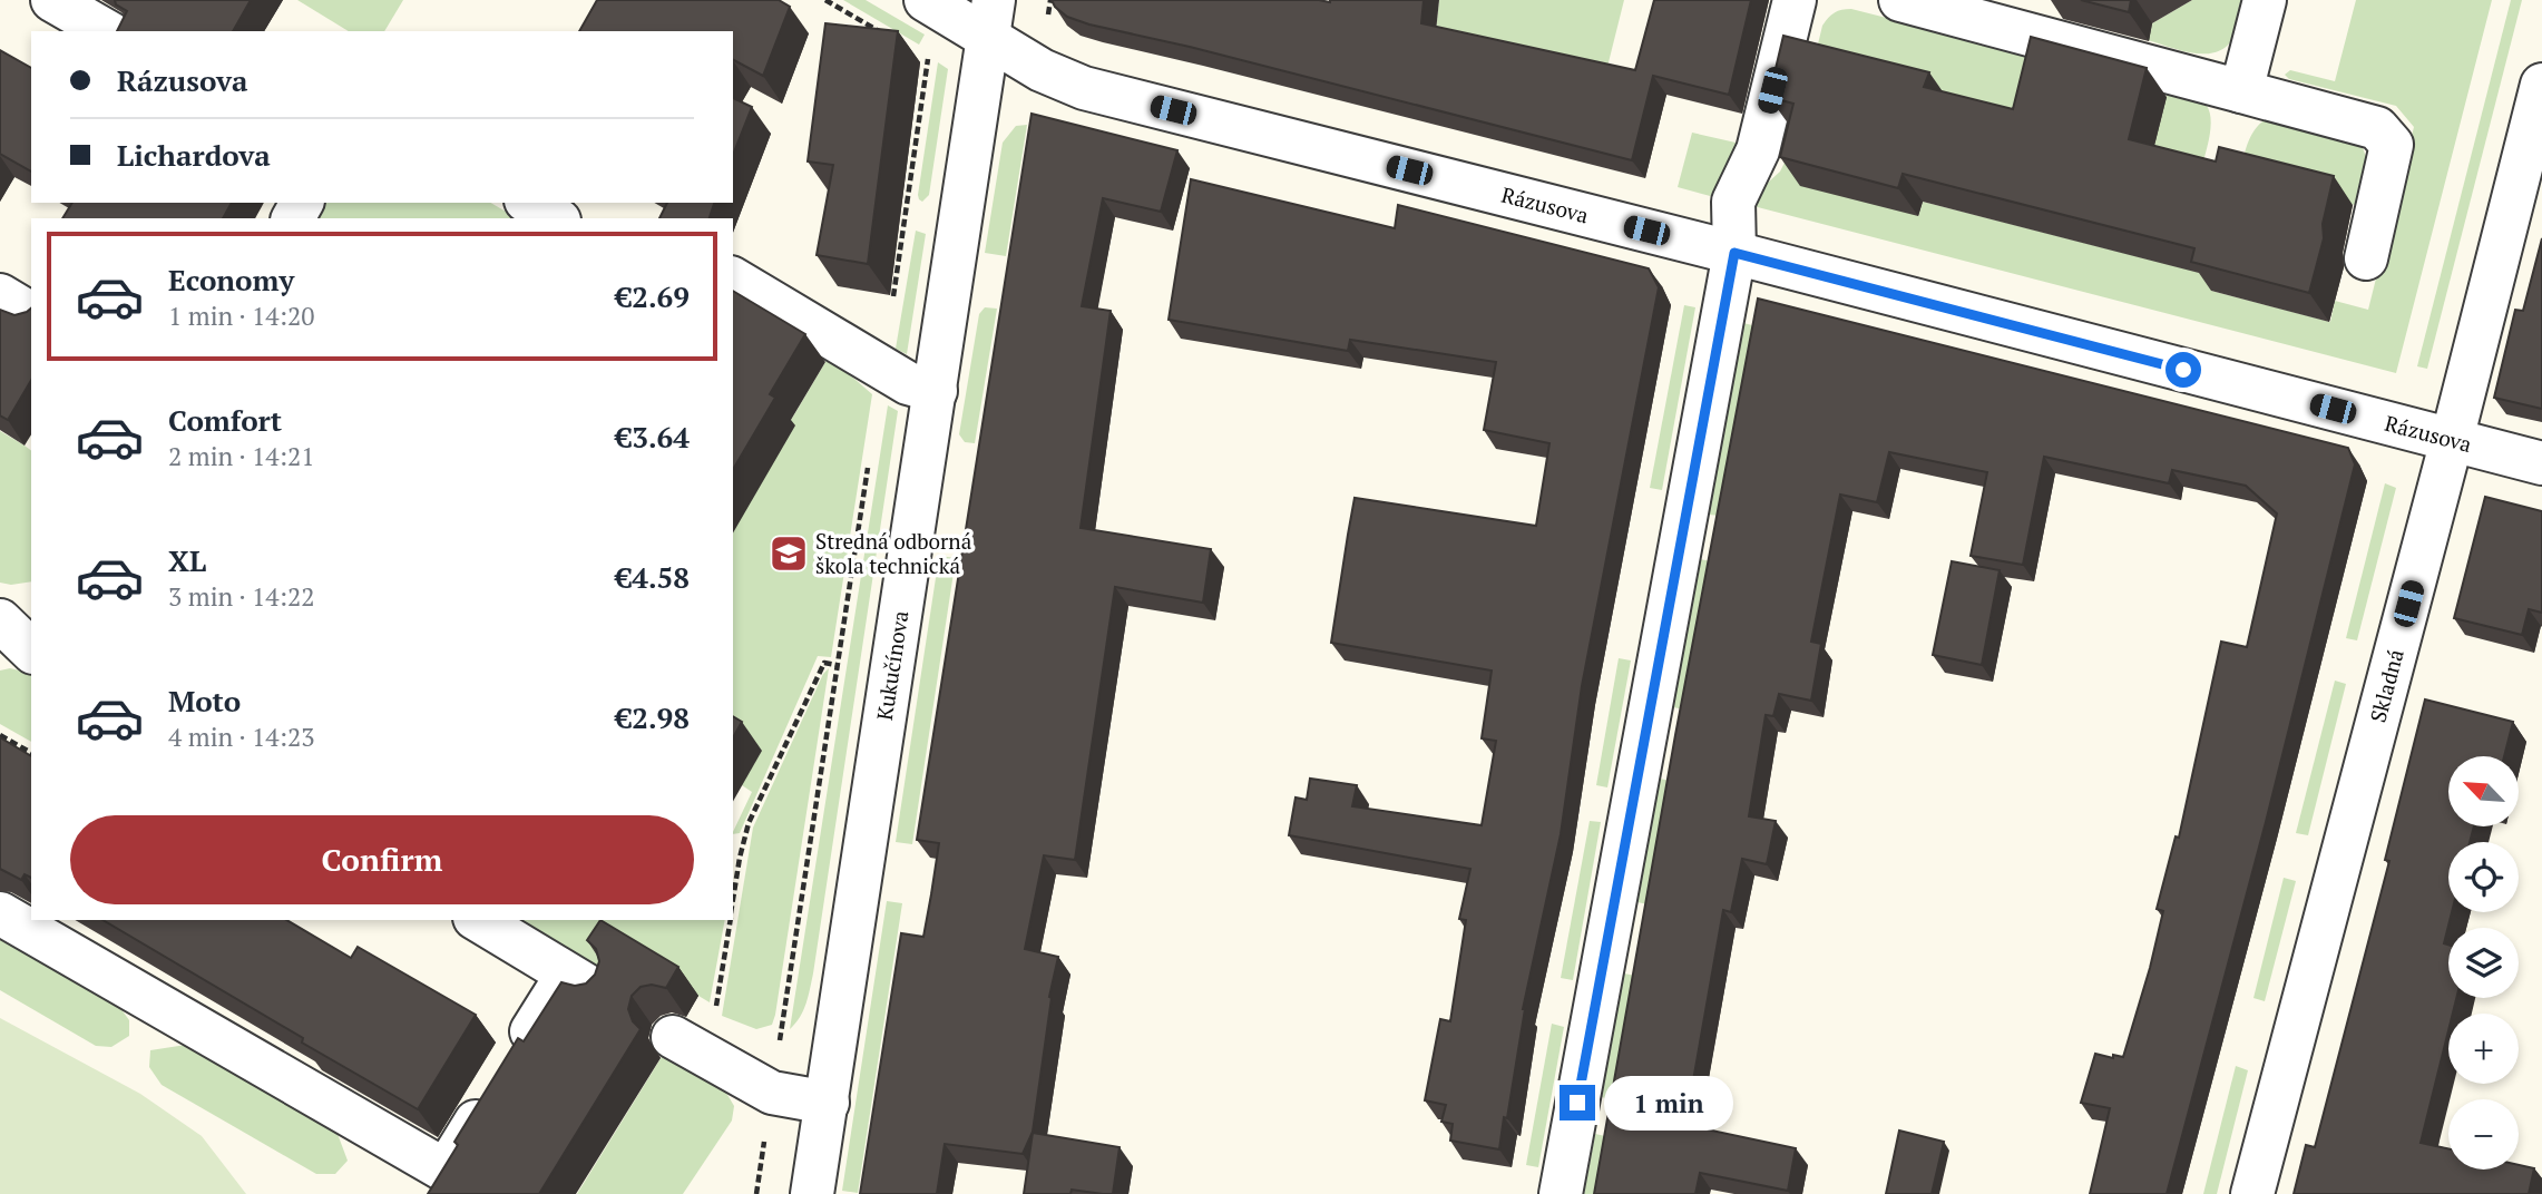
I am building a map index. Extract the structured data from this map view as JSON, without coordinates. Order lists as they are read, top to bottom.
{
  "streets": {
    "street": ["Rázusova", "Kukučínova", "Skladná"]
  },
  "crossings": [
    ["Rázusova", "Kukučínova"],
    ["Rázusova", "Skladná"]
  ],
  "places": {
    "school or university": ["Stredná odborná škola technická"]
  },
  "north": "top left",
  "page": {
    "banner": ["Rázusova", "Lichardova"],
    "list": [
      {
        "name": "Economy",
        "note": "1 min · 14:20",
        "value": "€2.69"
      },
      {
        "name": "Comfort",
        "note": "2 min · 14:21",
        "value": "€3.64"
      },
      {
        "name": "XL",
        "note": "3 min · 14:22",
        "value": "€4.58"
      },
      {
        "name": "Moto",
        "note": "4 min · 14:23",
        "value": "€2.98"
      }
    ],
    "map_buttons": ["+", "−"],
    "buttons": "Confirm",
    "bubble": "1 min"
  }
}
